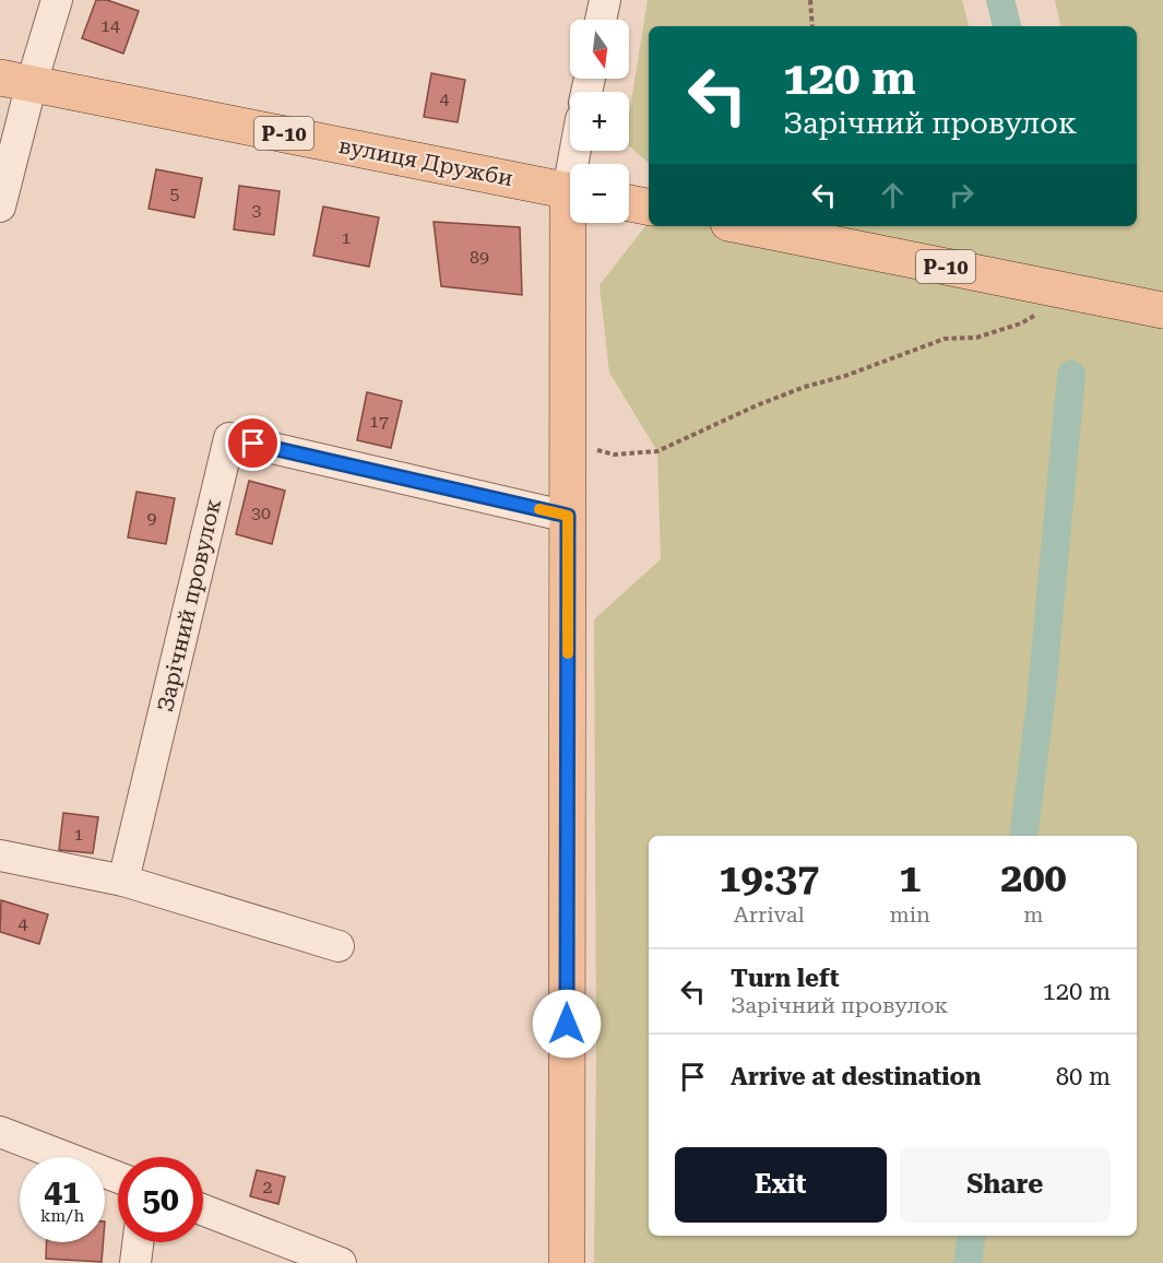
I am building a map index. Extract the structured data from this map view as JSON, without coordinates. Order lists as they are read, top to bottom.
{
  "streets": {
    "main road": ["Р-10", "вулиця Дружби"],
    "street": ["Зарічний провулок"]
  },
  "house_numbers": [
    "14",
    "4",
    "5",
    "3",
    "1",
    "89",
    "17",
    "30",
    "9",
    "1",
    "4",
    "2"
  ],
  "north": "bottom",
  "page": {
    "map_buttons": ["+", "−"],
    "turn": ["120 m", "Зарічний провулок"],
    "eta": [
      "19:37",
      "Arrival",
      "1",
      "min",
      "200",
      "m"
    ],
    "list": [
      {
        "name": "Turn left",
        "note": "Зарічний провулок",
        "value": "120 m"
      },
      {
        "name": "Arrive at destination",
        "value": "80 m"
      }
    ],
    "buttons": ["Exit", "Share"],
    "speed": "41 km/h",
    "limit": "50"
  }
}
